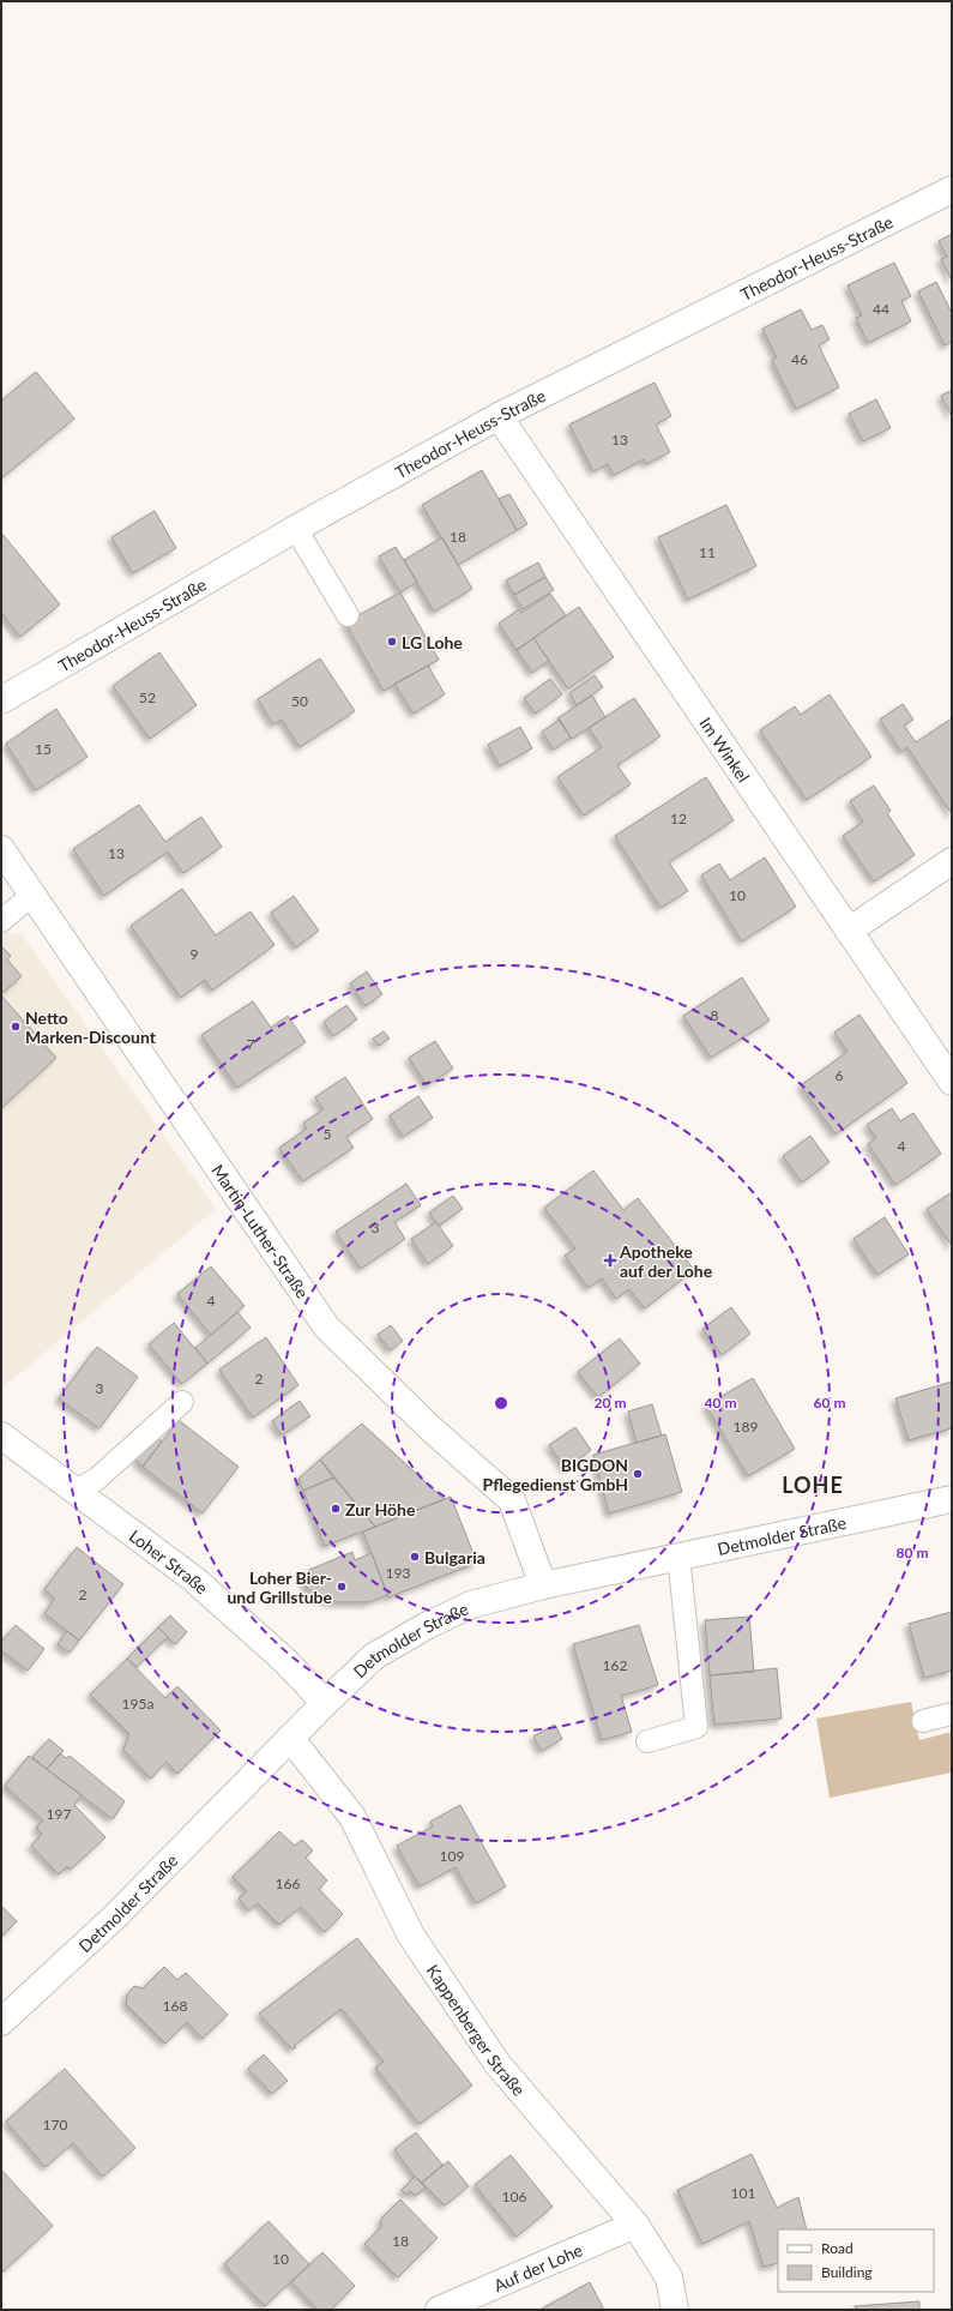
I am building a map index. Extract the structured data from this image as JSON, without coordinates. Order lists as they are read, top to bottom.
{
  "streets": {
    "street": [
      "Theodor-Heuss-Straße",
      "Im Winkel",
      "Martin-Luther-Straße",
      "Detmolder Straße",
      "Loher Straße",
      "Kappenberger Straße",
      "Auf der Lohe"
    ]
  },
  "crossings": [
    ["Theodor-Heuss-Straße", "Im Winkel"],
    ["Martin-Luther-Straße", "Detmolder Straße"],
    ["Detmolder Straße", "Loher Straße"],
    ["Detmolder Straße", "Kappenberger Straße"],
    ["Kappenberger Straße", "Auf der Lohe"]
  ],
  "districts": ["LOHE"],
  "places": {
    "other": [
      "LG Lohe",
      "Netto Marken-Discount",
      "BIGDON Pflegedienst GmbH",
      "Zur Höhe",
      "Bulgaria",
      "Loher Bier- und Grillstube"
    ],
    "health": ["Apotheke auf der Lohe"]
  },
  "house_numbers": [
    "44",
    "46",
    "13",
    "18",
    "11",
    "52",
    "50",
    "15",
    "12",
    "13",
    "10",
    "9",
    "8",
    "7",
    "6",
    "5",
    "4",
    "3",
    "4",
    "2",
    "3",
    "189",
    "193",
    "2",
    "162",
    "195a",
    "197",
    "109",
    "166",
    "168",
    "170",
    "101",
    "106",
    "18",
    "10"
  ],
  "legend": ["Road", "Building"],
  "rings": [
    "20 m",
    "40 m",
    "60 m",
    "80 m"
  ]
}
